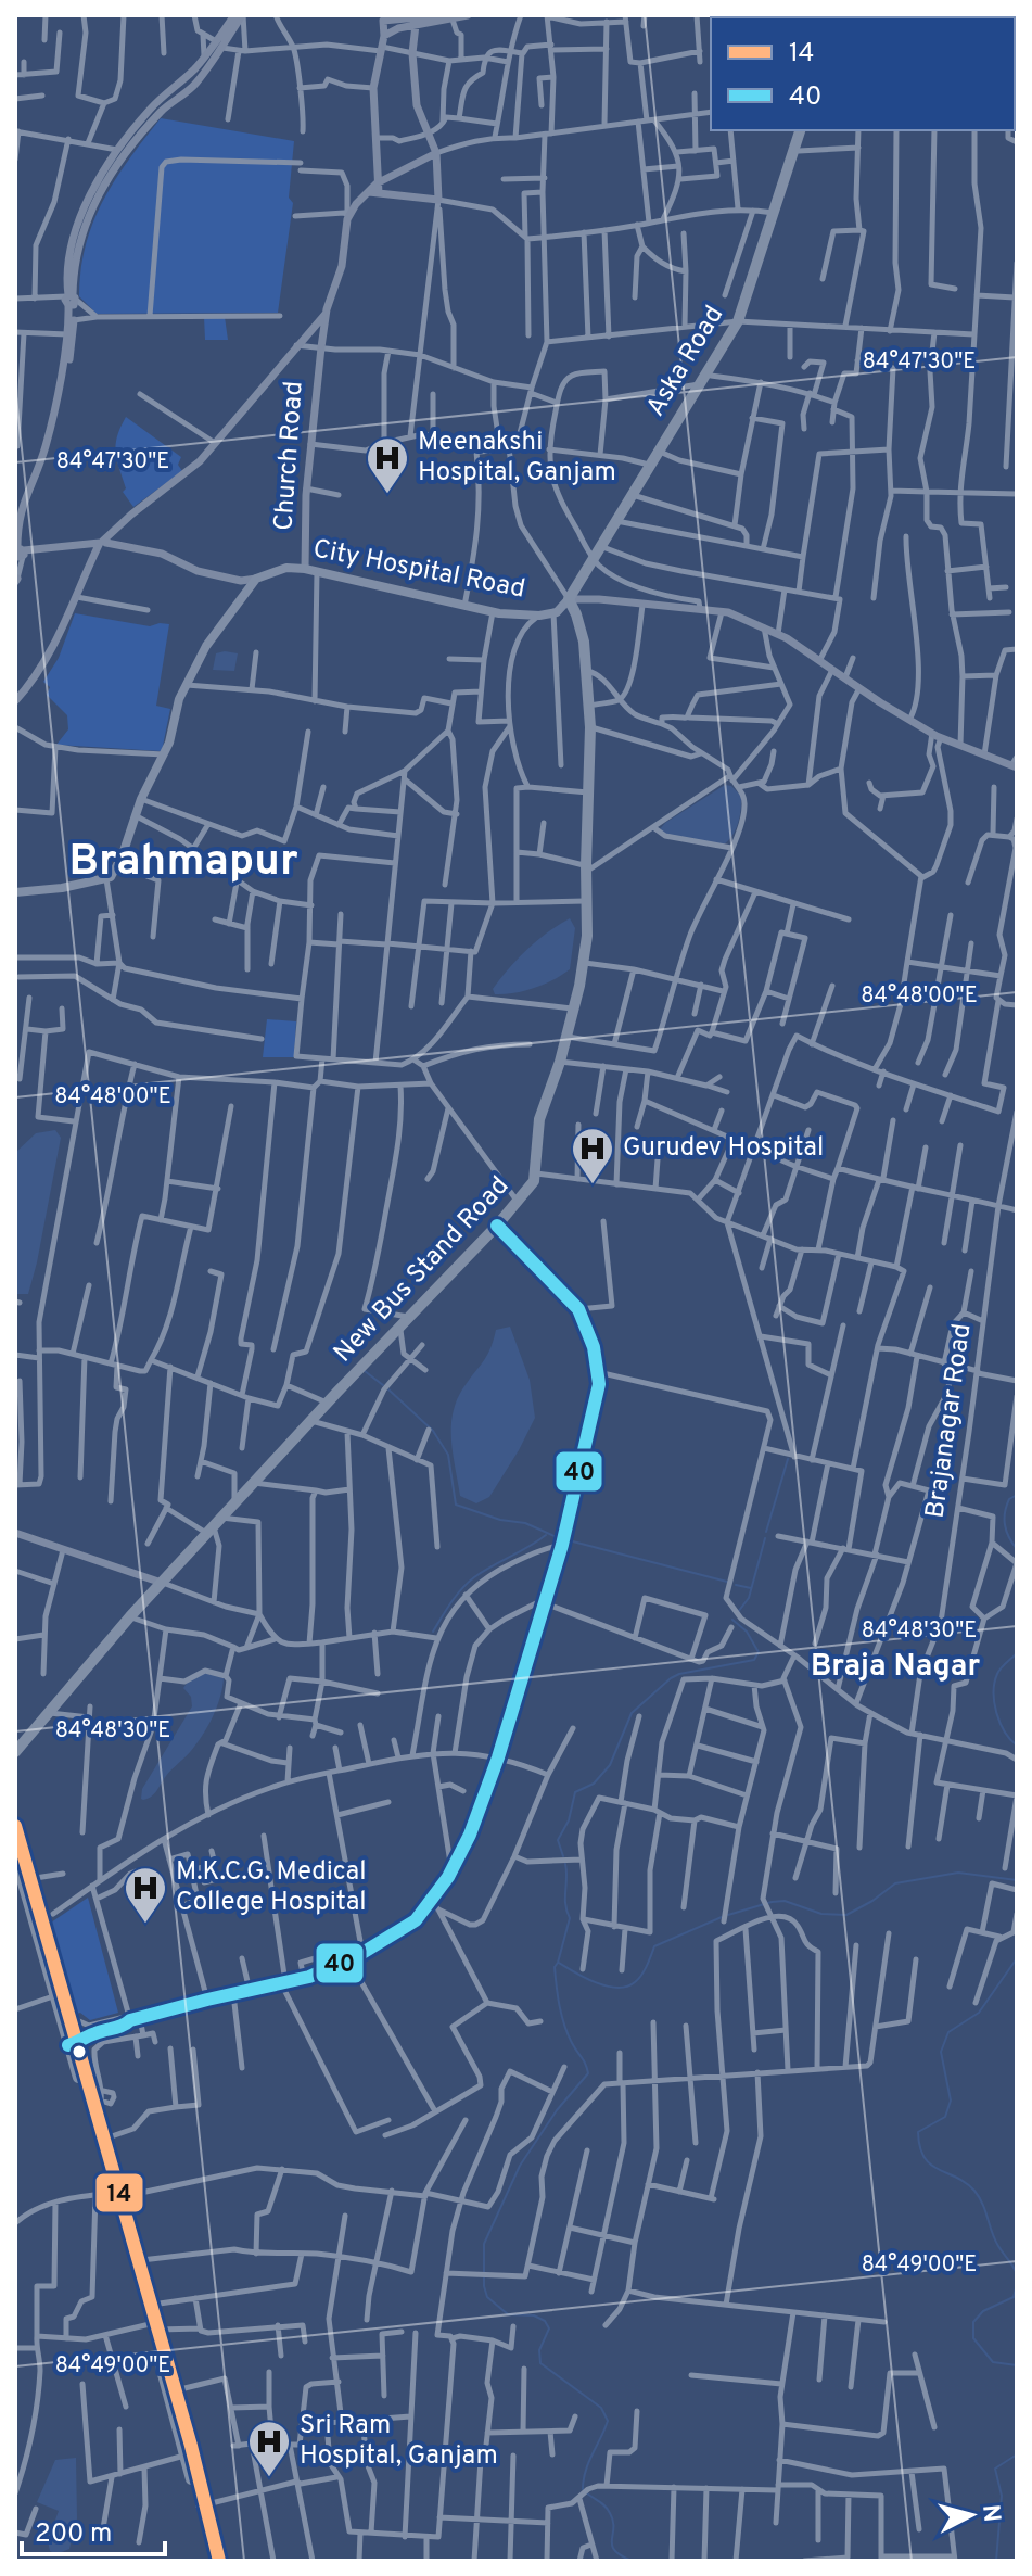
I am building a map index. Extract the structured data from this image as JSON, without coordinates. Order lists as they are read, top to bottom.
{
  "streets": {
    "highway": ["Aska Road", "New Bus Stand Road"],
    "main road": ["City Hospital Road"],
    "street": ["Church Road", "Brajanagar Road"]
  },
  "crossings": [
    ["Aska Road", "City Hospital Road"],
    ["Aska Road", "New Bus Stand Road"],
    ["Church Road", "City Hospital Road"],
    ["City Hospital Road", "New Bus Stand Road"]
  ],
  "districts": ["Brahmapur", "Braja Nagar"],
  "places": {
    "hospital": [
      "Meenakshi Hospital, Ganjam",
      "Gurudev Hospital",
      "M.K.C.G. Medical College Hospital",
      "Sri Ram Hospital, Ganjam"
    ]
  },
  "lines": ["transit line 40", "transit line 14"],
  "legend": ["14", "40"],
  "scale_bar": "200 m",
  "north": "right",
  "coordinates": [
    "84°47'30\"E",
    "84°48'00\"E",
    "84°48'30\"E",
    "84°49'00\"E"
  ]
}
